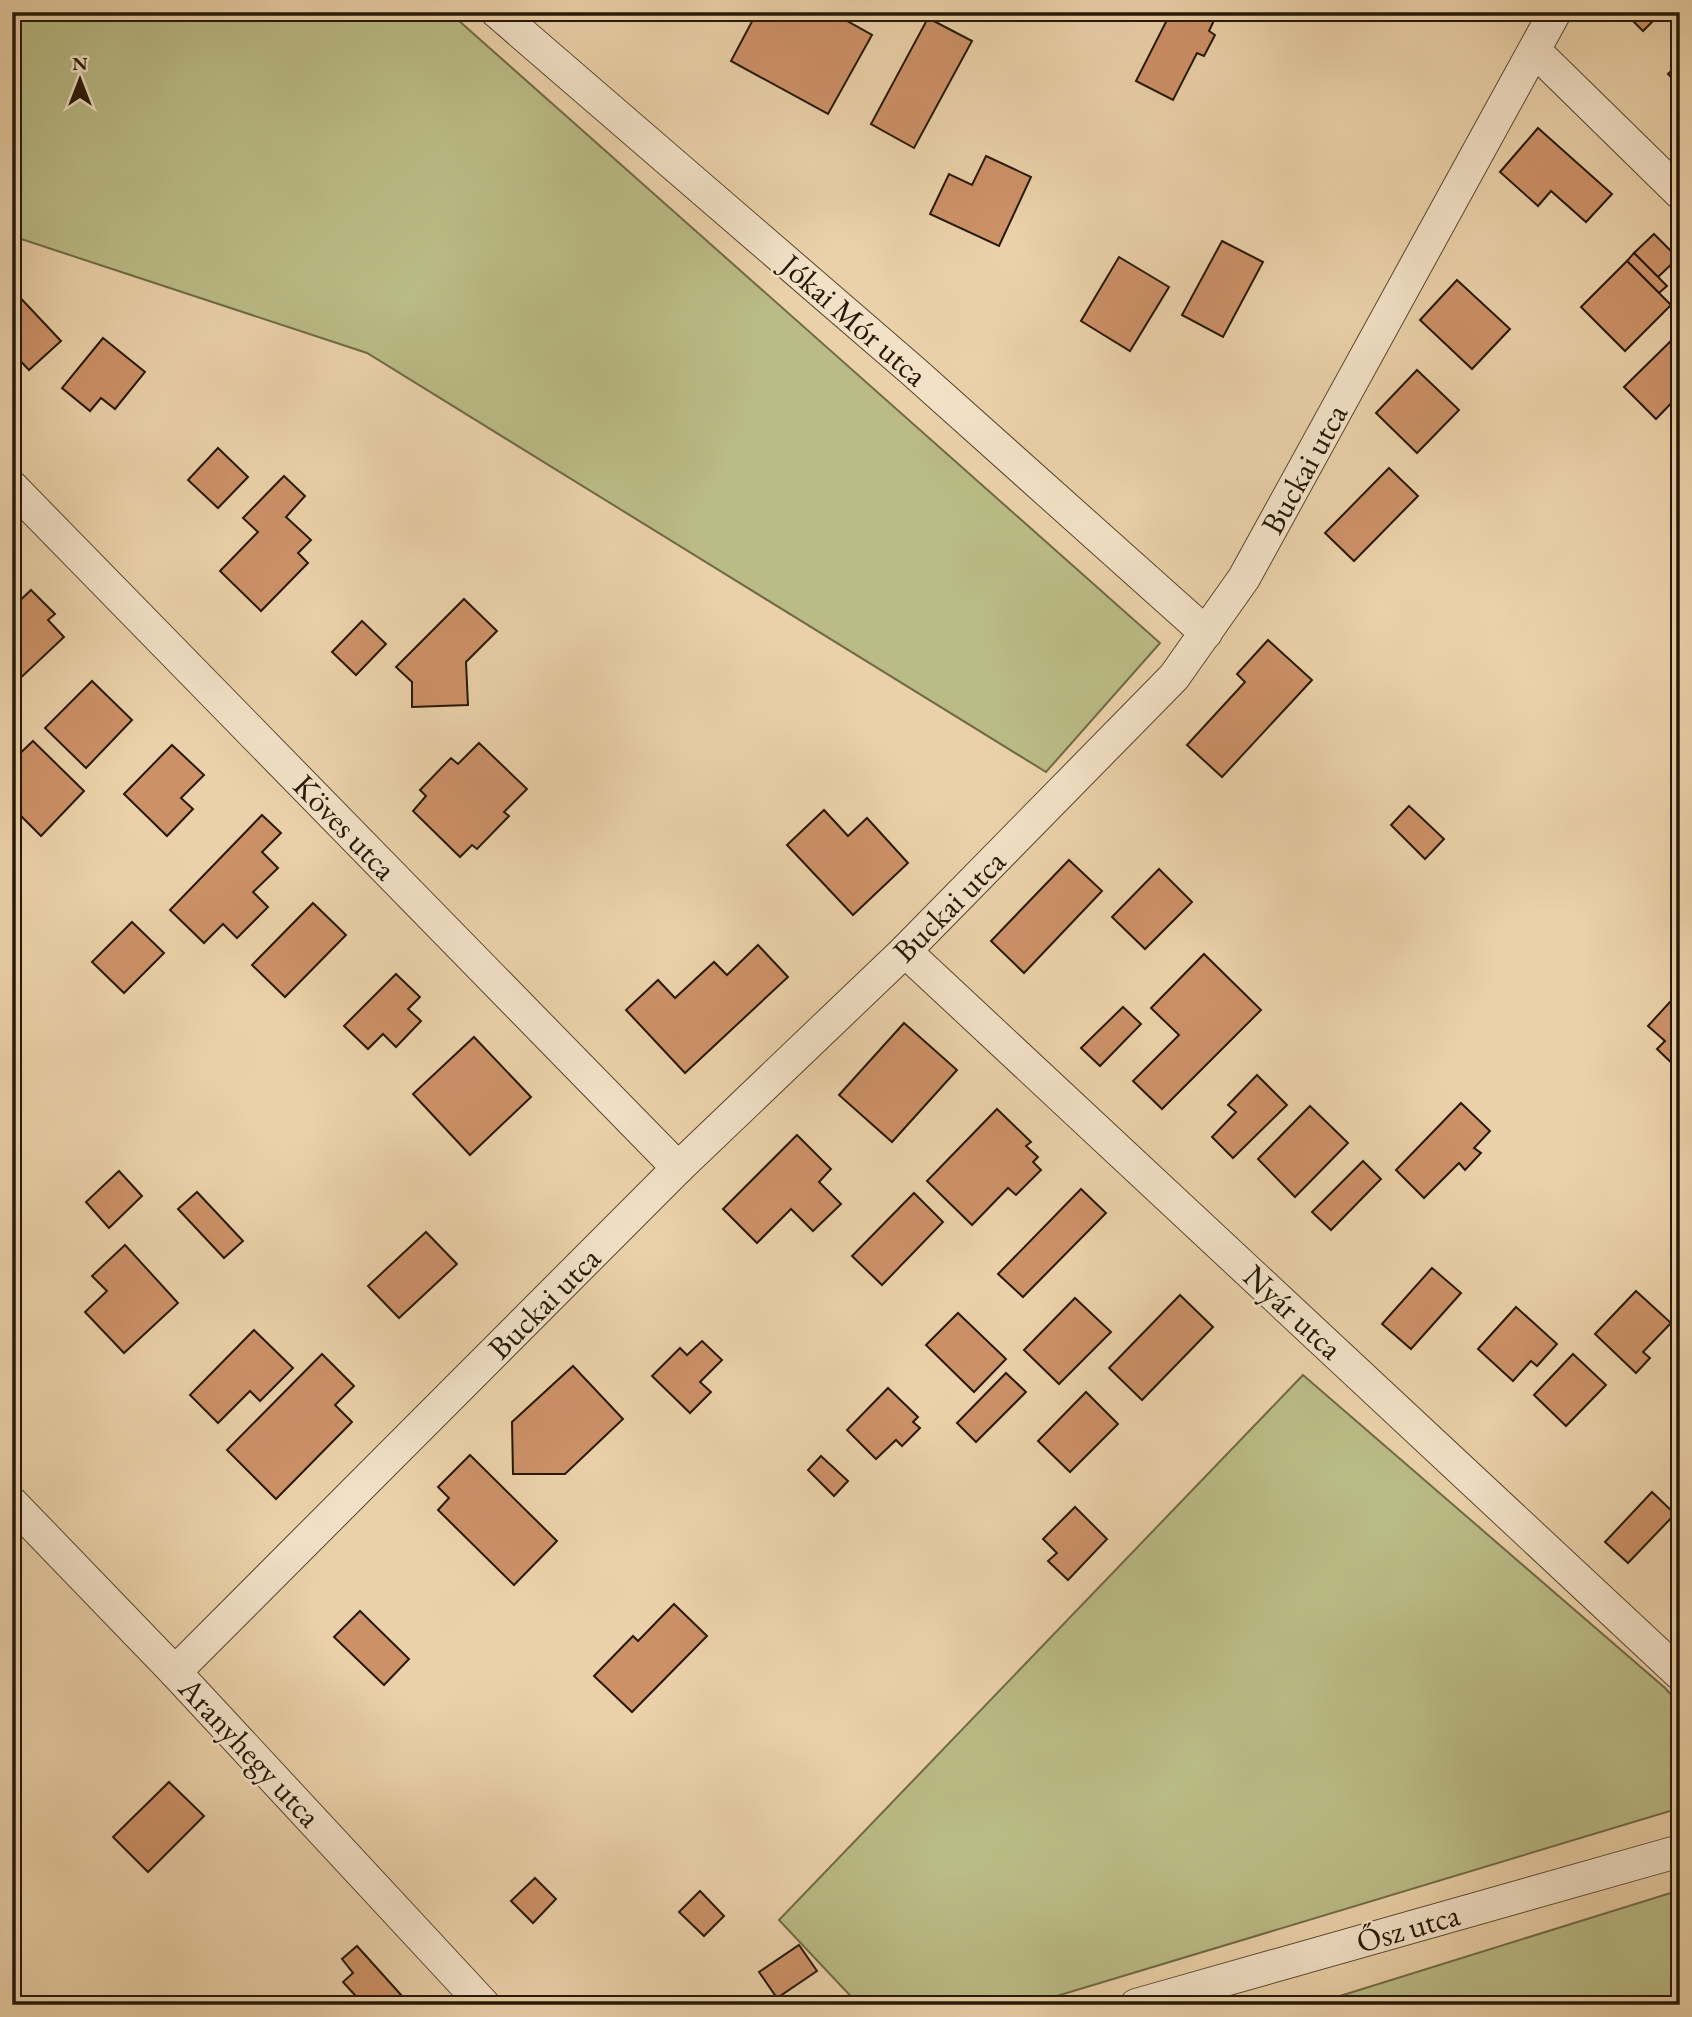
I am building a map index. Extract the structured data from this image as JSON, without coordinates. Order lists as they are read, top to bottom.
{
  "streets": {
    "street": [
      "Jókai Mór utca",
      "Buckai utca",
      "Köves utca",
      "Nyár utca",
      "Aranyhegy utca",
      "Ősz utca"
    ]
  },
  "crossings": [
    ["Jókai Mór utca", "Buckai utca"],
    ["Buckai utca", "Köves utca"],
    ["Buckai utca", "Nyár utca"],
    ["Buckai utca", "Aranyhegy utca"]
  ],
  "north": "top"
}
